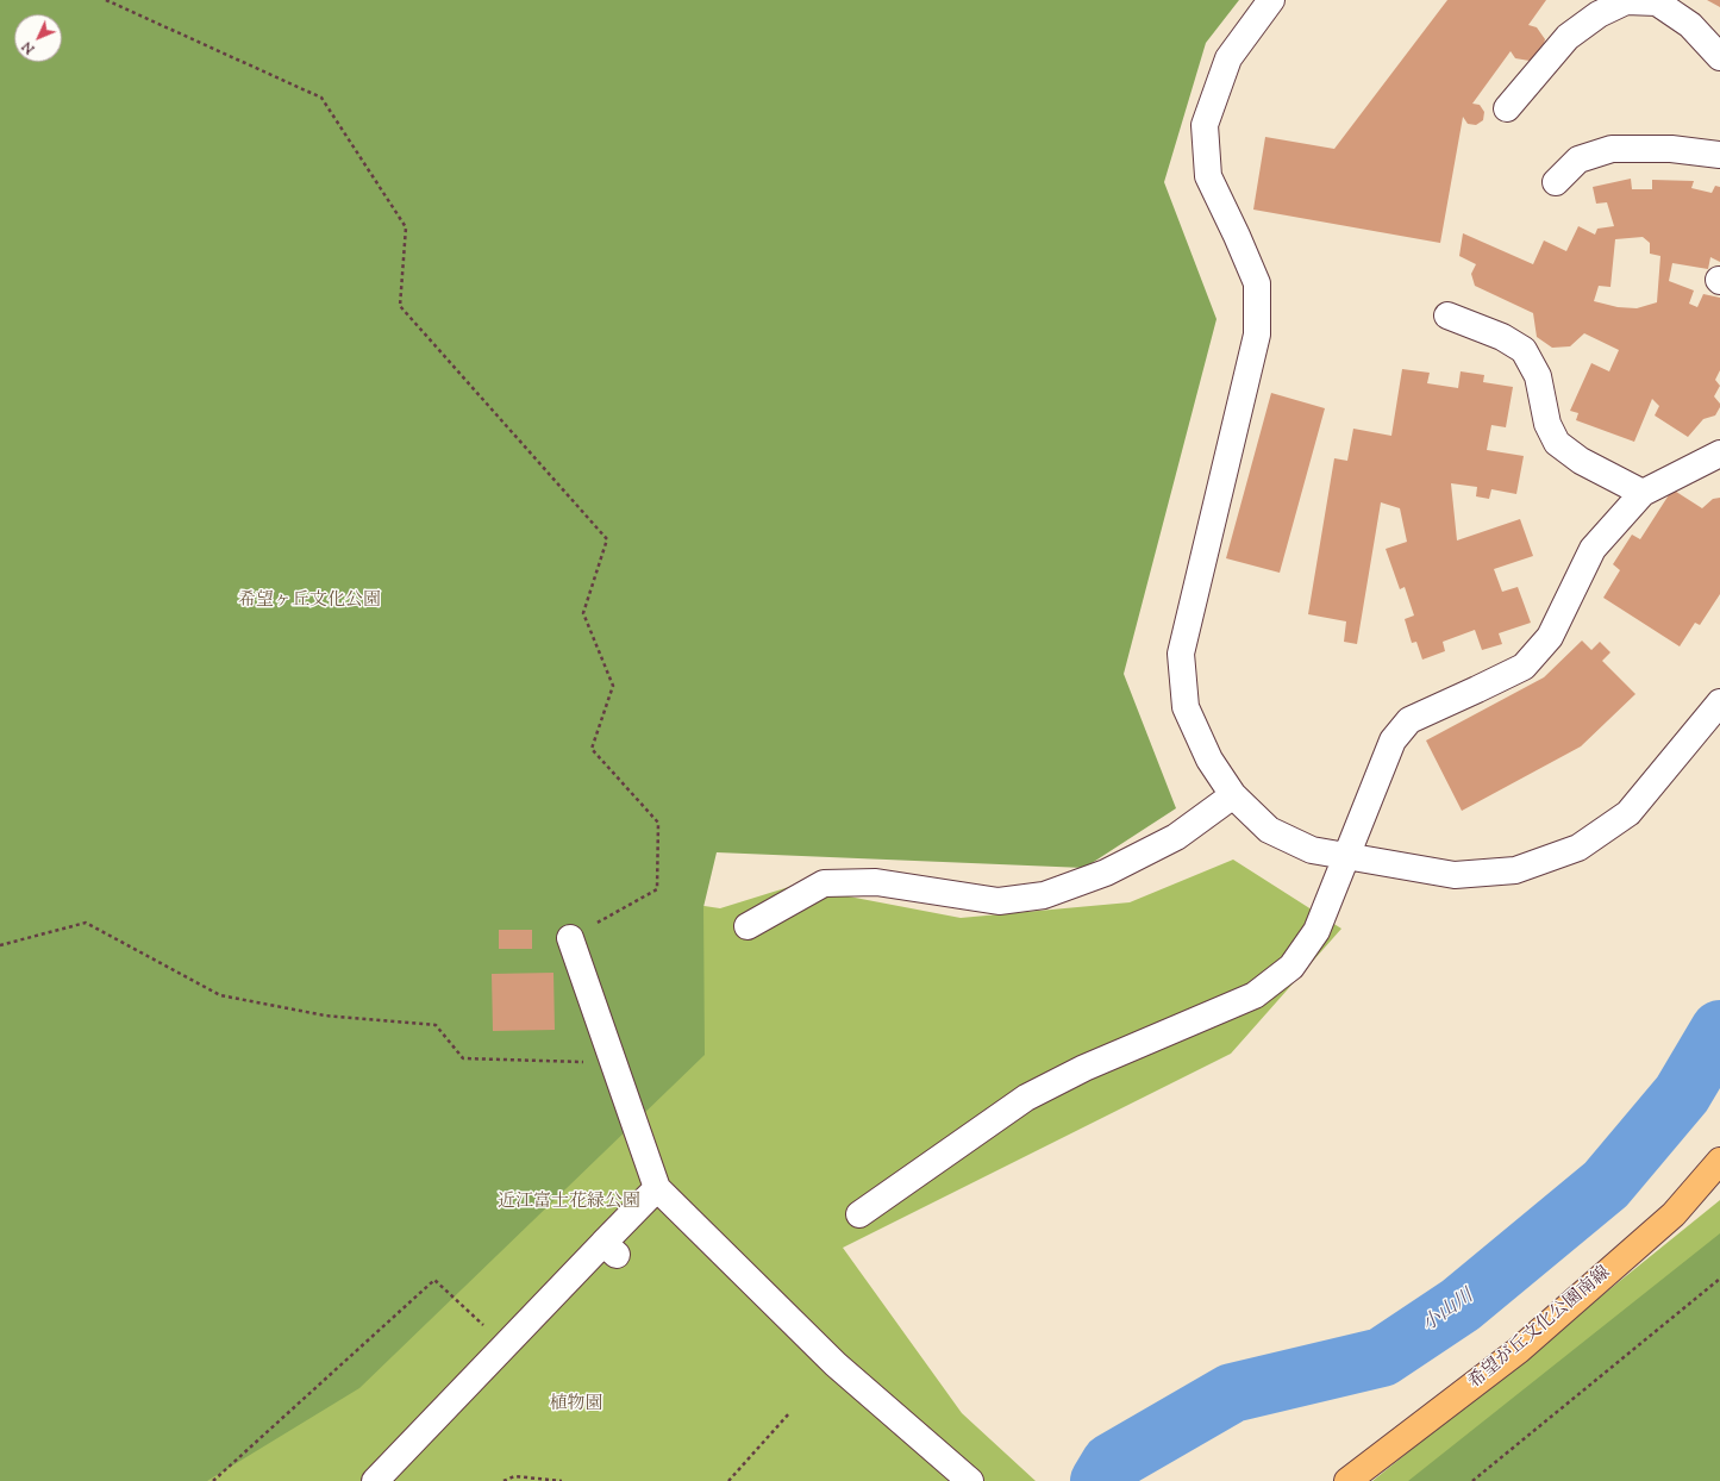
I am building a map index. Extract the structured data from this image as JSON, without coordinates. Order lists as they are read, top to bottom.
{
  "streets": {
    "main road": ["希望が丘文化公園南線"]
  },
  "water": ["小山川"],
  "parks": ["希望ヶ丘文化公園", "近江富士花緑公園", "植物園"],
  "north": "bottom left"
}
